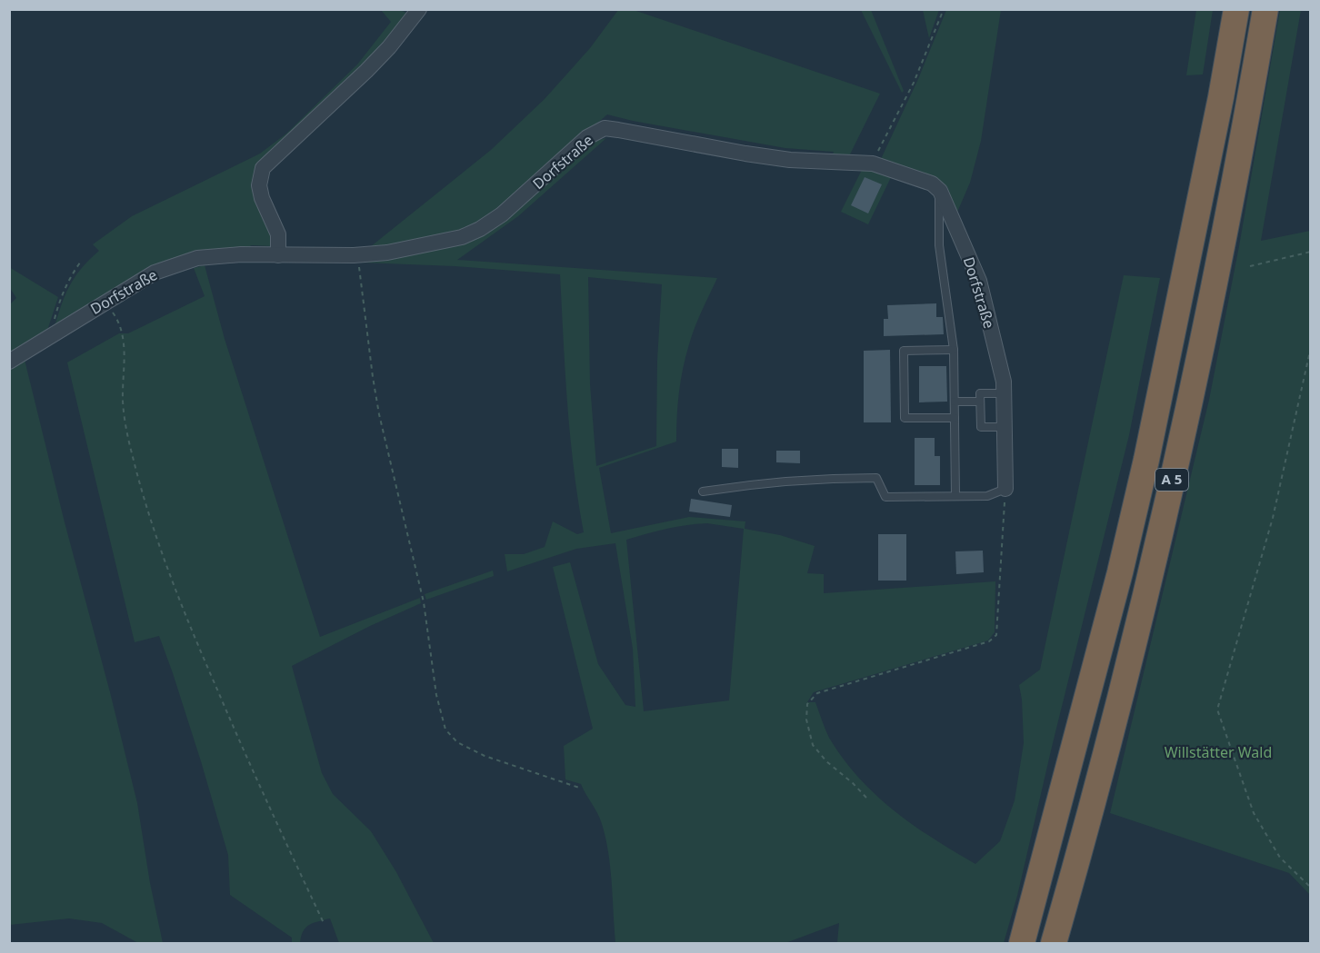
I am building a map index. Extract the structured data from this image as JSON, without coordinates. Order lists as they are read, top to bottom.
{
  "streets": {
    "highway": ["A 5"],
    "street": ["Dorfstraße"]
  },
  "parks": ["Willstätter Wald"]
}
